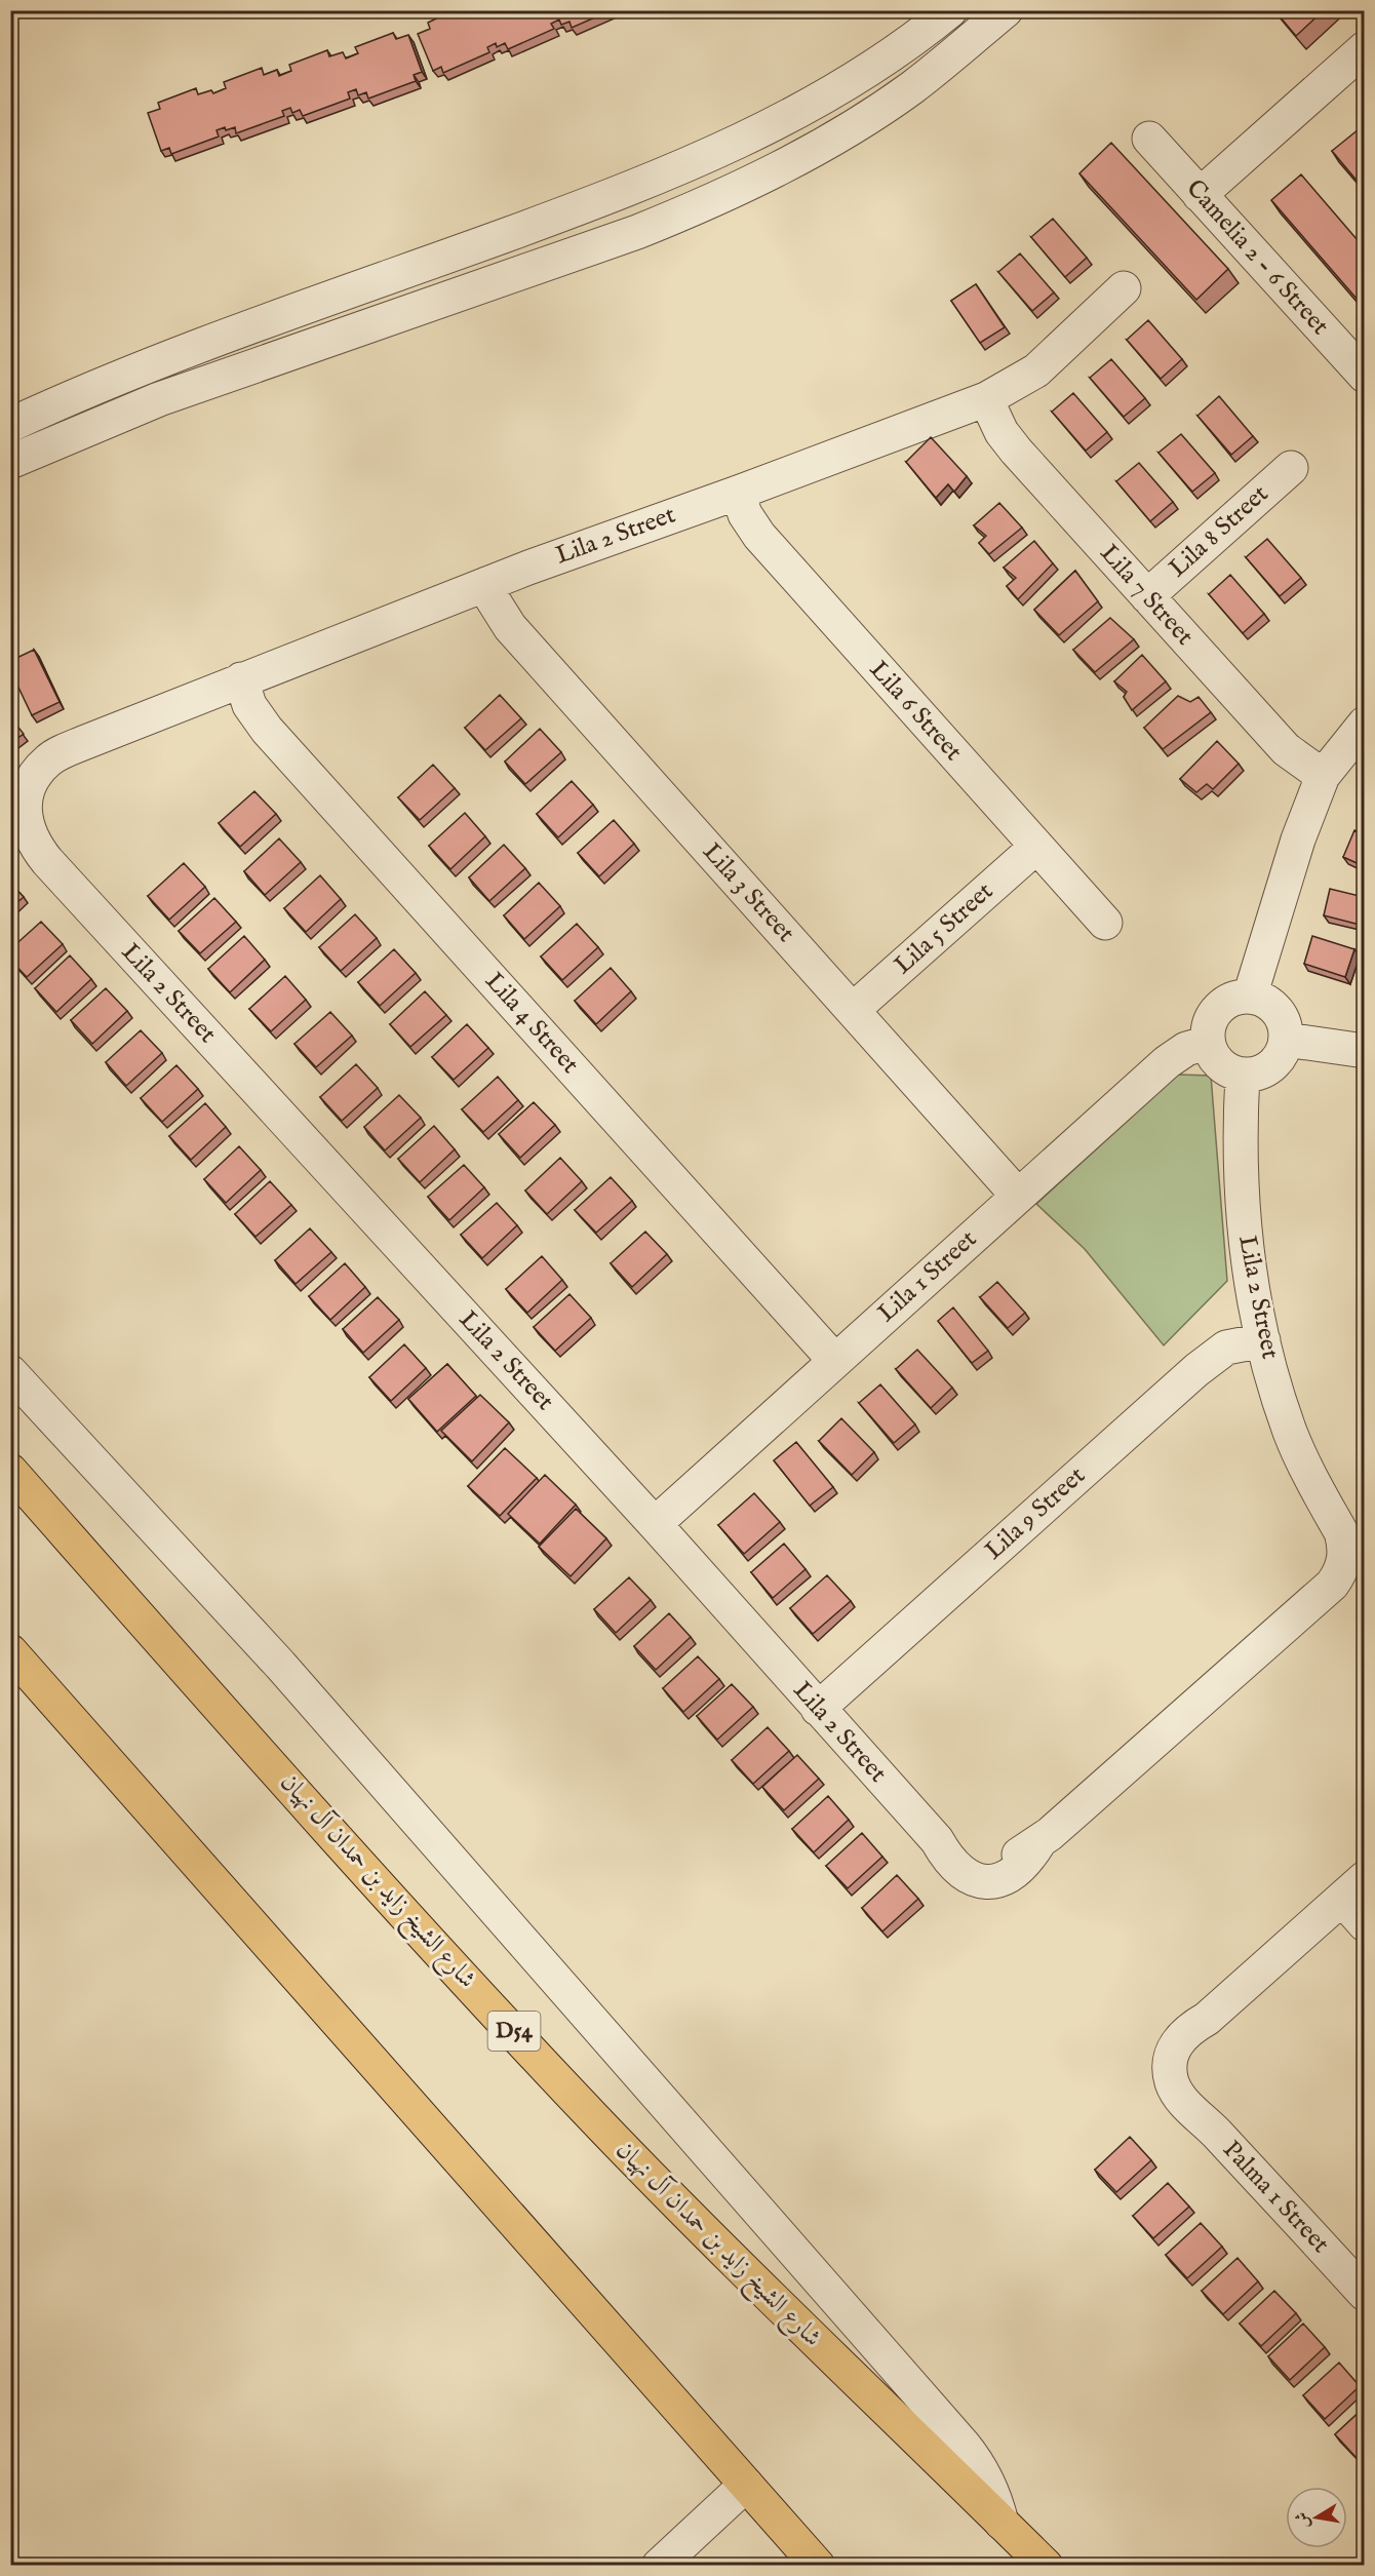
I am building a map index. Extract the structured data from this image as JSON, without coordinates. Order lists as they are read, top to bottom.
{
  "streets": {
    "main road": ["شارع الشيخ زايد بن حمدان آل نهيان", "D54"],
    "street": [
      "Camelia 2 - 6 Street",
      "Lila 8 Street",
      "Lila 2 Street",
      "Lila 7 Street",
      "Lila 6 Street",
      "Lila 3 Street",
      "Lila 5 Street",
      "Lila 4 Street",
      "Lila 1 Street",
      "Lila 9 Street",
      "Palma 1 Street"
    ]
  },
  "crossings": [
    ["Lila 8 Street", "Lila 7 Street"],
    ["Lila 2 Street", "Lila 7 Street"],
    ["Lila 2 Street", "Lila 6 Street"],
    ["Lila 2 Street", "Lila 3 Street"],
    ["Lila 2 Street", "Lila 4 Street"],
    ["Lila 2 Street", "Lila 1 Street"],
    ["Lila 2 Street", "Lila 9 Street"],
    ["Lila 6 Street", "Lila 5 Street"],
    ["Lila 3 Street", "Lila 5 Street"],
    ["Lila 3 Street", "Lila 1 Street"],
    ["Lila 4 Street", "Lila 1 Street"]
  ],
  "north": "left"
}
